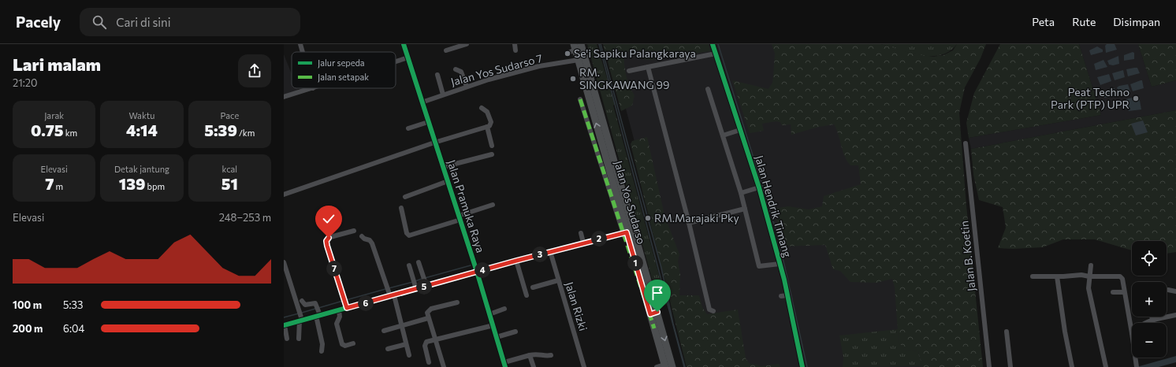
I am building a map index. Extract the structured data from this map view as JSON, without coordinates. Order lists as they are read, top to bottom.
{
  "streets": {
    "main road": ["Jalan Yos Sudarso"],
    "street": [
      "Jalan Yos Sudarso 7",
      "Jalan Pramuka Raya",
      "Jalan Hendrik Timang",
      "Jalan B. Koetin",
      "Jalan Rizki"
    ]
  },
  "crossings": [
    ["Jalan Yos Sudarso 7", "Jalan Yos Sudarso"]
  ],
  "places": [
    "Se'i Sapiku Palangkaraya",
    "RM. SINGKAWANG 99",
    "Peat Techno Park (PTP) UPR",
    "RM.Marajaki Pky"
  ],
  "legend": ["Jalur sepeda", "Jalan setapak"],
  "page": {
    "header": "Pacely",
    "search": "Cari di sini",
    "nav": ["Peta", "Rute", "Disimpan"],
    "heading": ["Lari malam", "21:20"],
    "stats": [
      ["Jarak", "0.75 km"],
      ["Waktu", "4:14"],
      ["Pace", "5:39 /km"],
      ["Elevasi", "7 m"],
      ["Detak jantung", "139 bpm"],
      ["kcal", "51"]
    ],
    "chart": ["Elevasi", "248–253 m"],
    "pins": [
      "2",
      "3",
      "1",
      "7",
      "4",
      "5",
      "6"
    ],
    "map_buttons": ["+", "−"],
    "list": [
      {
        "name": "100 m",
        "note": "5:33"
      },
      {
        "name": "200 m",
        "note": "6:04"
      }
    ]
  }
}
